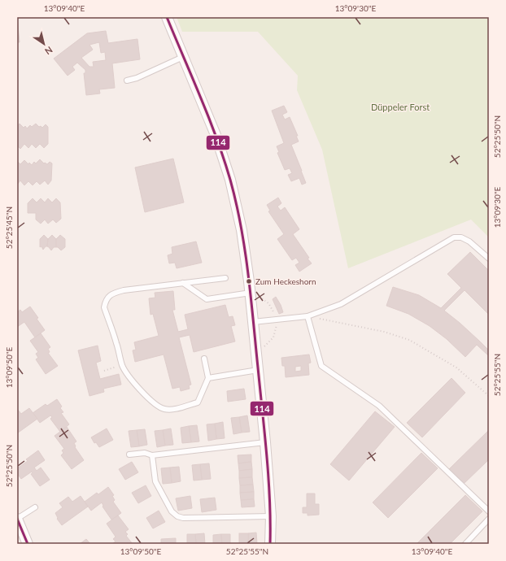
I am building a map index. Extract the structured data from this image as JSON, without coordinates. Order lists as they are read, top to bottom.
{
  "parks": ["Düppeler Forst"],
  "places": ["Zum Heckeshorn"],
  "lines": ["transit line 114"],
  "north": "bottom right",
  "coordinates": [
    "13°09'40\"E",
    "13°09'30\"E",
    "52°25'50\"N",
    "52°25'45\"N",
    "13°09'50\"E",
    "52°25'55\"N"
  ]
}
